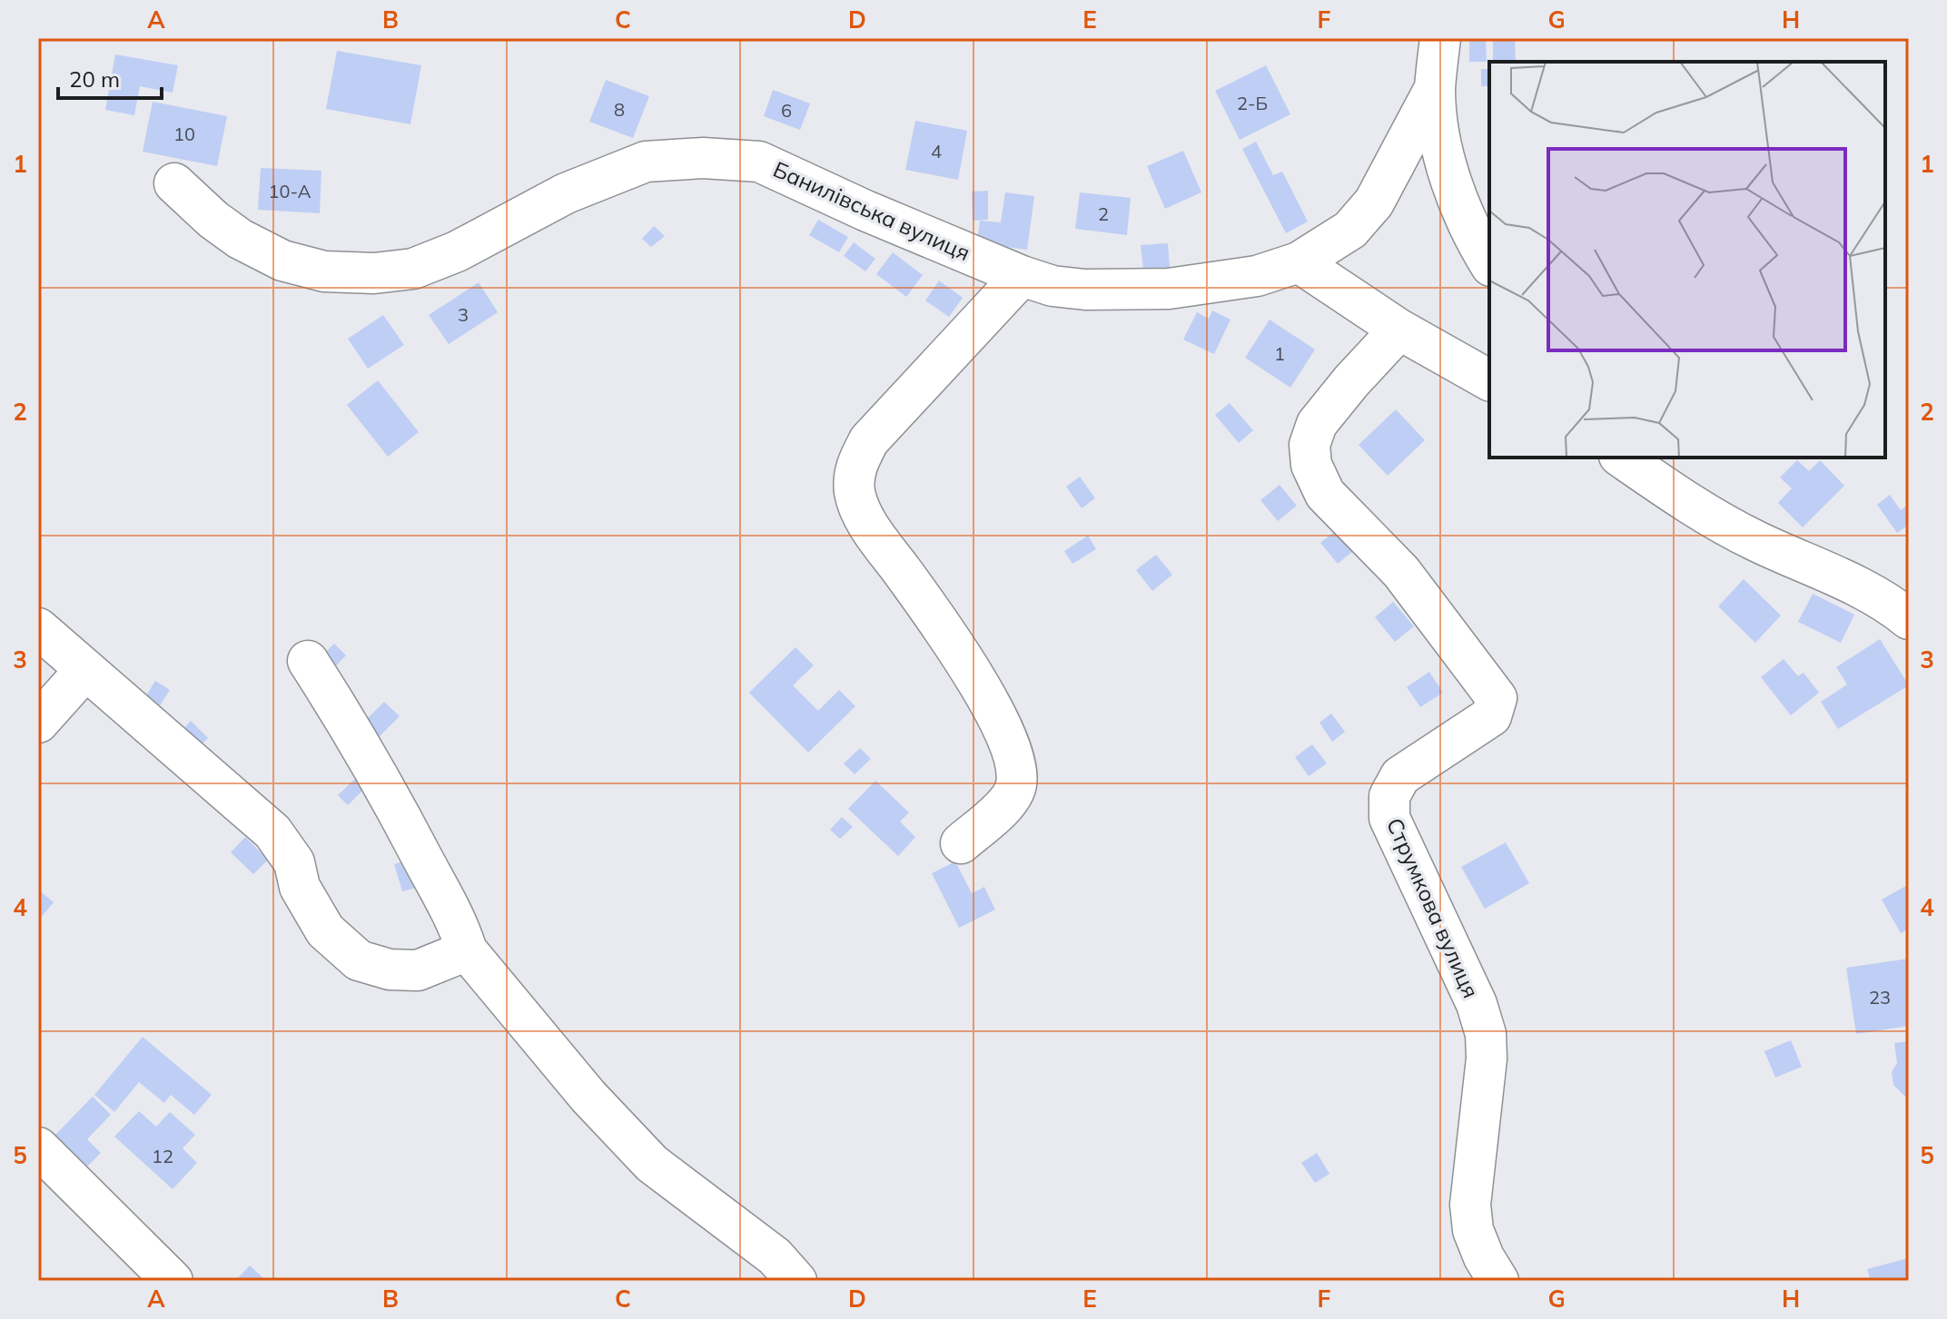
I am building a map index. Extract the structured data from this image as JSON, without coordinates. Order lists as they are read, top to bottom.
{
  "streets": {
    "street": ["Банилівська вулиця", "Струмкова вулиця"]
  },
  "house_numbers": [
    "2-Б",
    "8",
    "6",
    "10",
    "4",
    "10-А",
    "2",
    "3",
    "1",
    "23",
    "12"
  ],
  "scale_bar": "20 m",
  "grid": {
    "columns": [
      "A",
      "B",
      "C",
      "D",
      "E",
      "F",
      "G",
      "H"
    ],
    "rows": [
      "1",
      "2",
      "3",
      "4",
      "5"
    ]
  }
}
